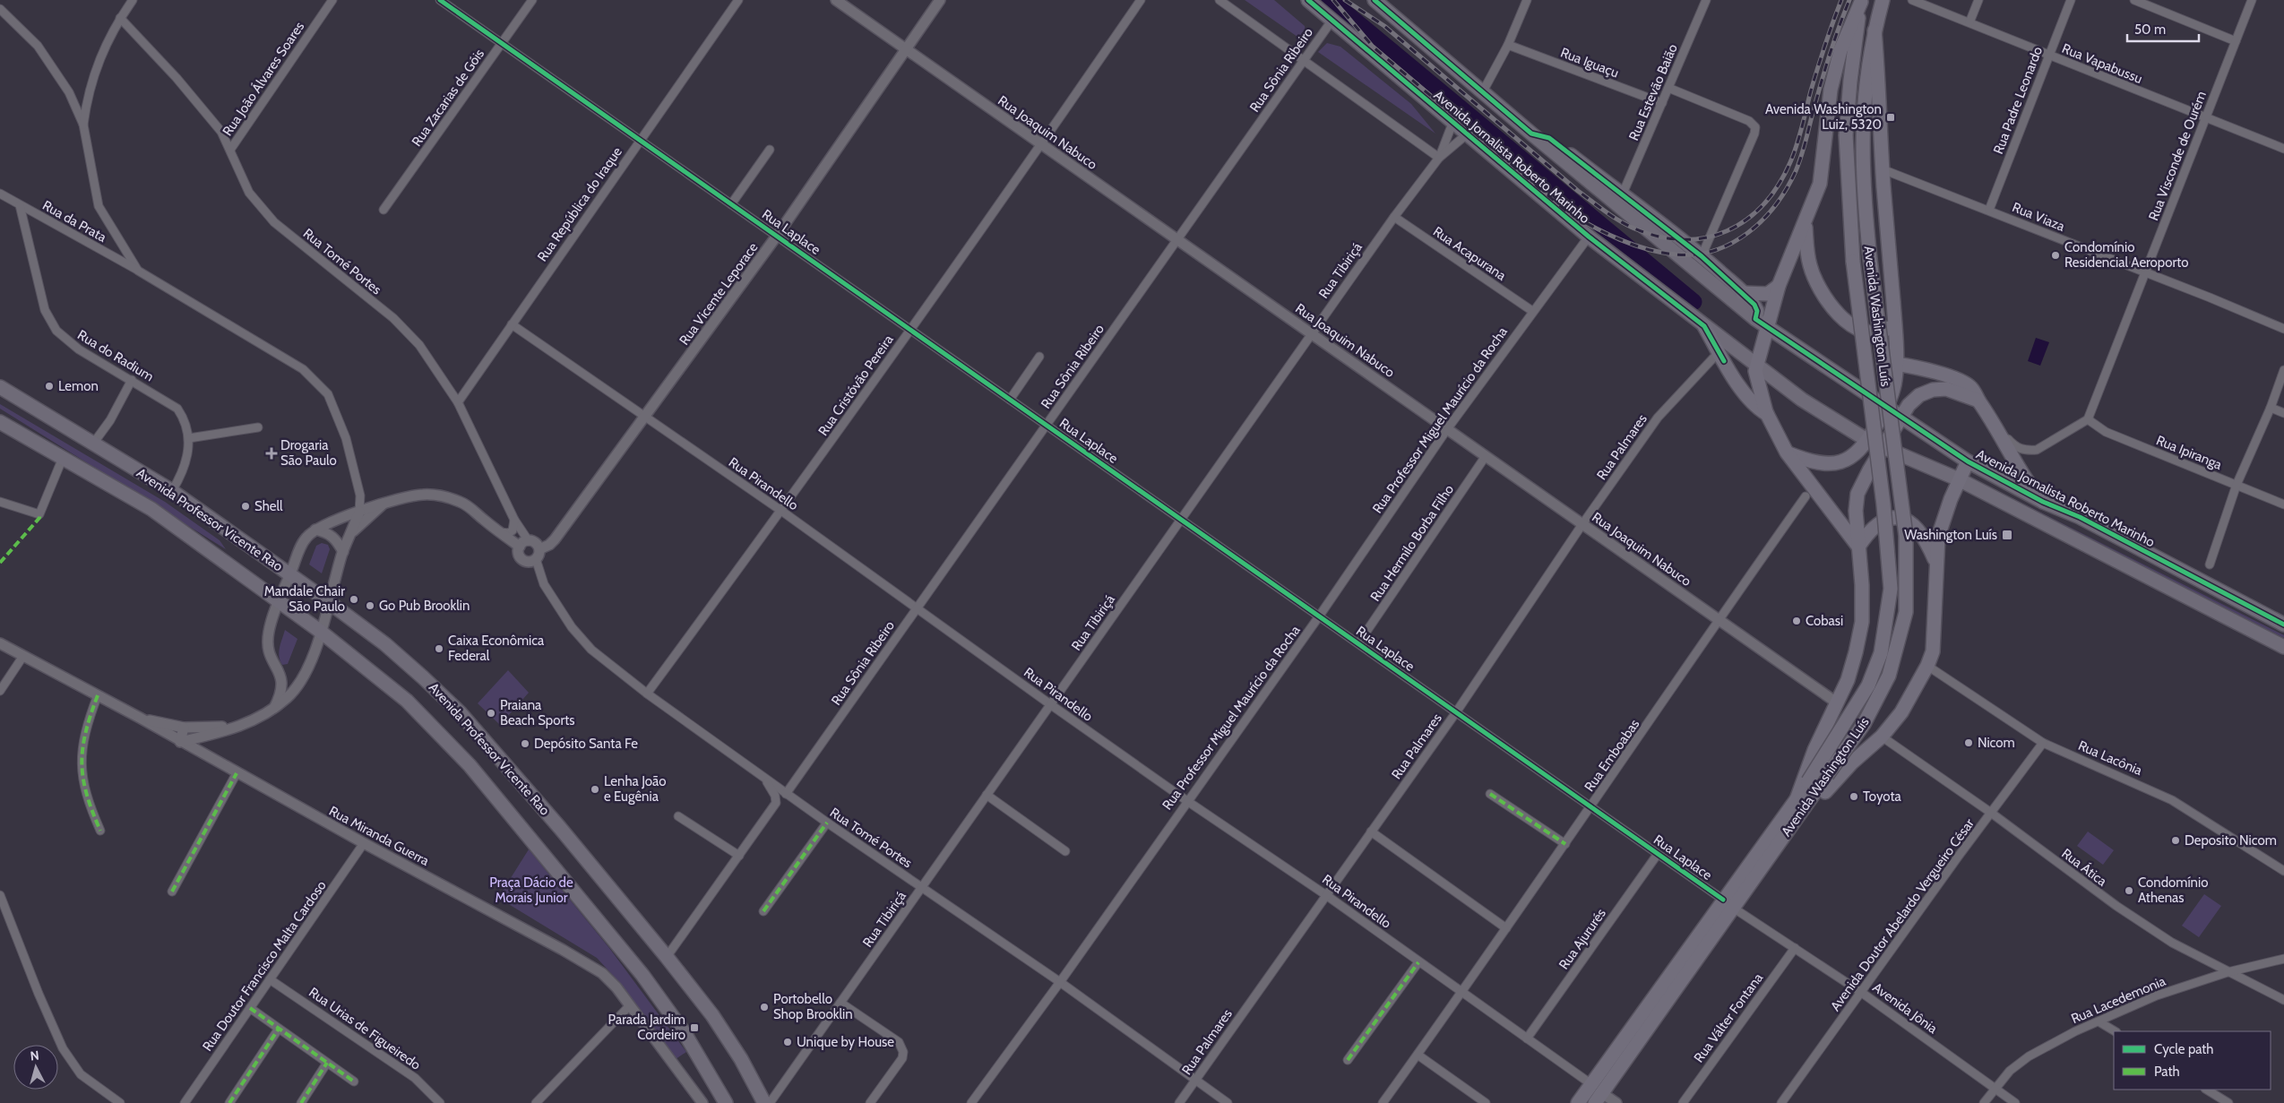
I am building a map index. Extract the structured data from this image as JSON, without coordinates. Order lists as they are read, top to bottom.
{
  "streets": {
    "highway": ["Avenida Washington Luís"],
    "main road": ["Avenida Jornalista Roberto Marinho", "Avenida Professor Vicente Rao"],
    "street": [
      "Rua Iguaçu",
      "Rua Vapabussu",
      "Rua Sônia Ribeiro",
      "Rua João Álvares Soares",
      "Rua Estevão Baião",
      "Rua Zacarias de Góis",
      "Rua Padre Leonardo",
      "Rua Joaquim Nabuco",
      "Rua Visconde de Ourém",
      "Rua República do Iraque",
      "Rua Viaza",
      "Rua da Prata",
      "Rua Laplace",
      "Rua Acapurana",
      "Rua Tomé Portes",
      "Rua Tibiriçá",
      "Rua Vicente Leporace",
      "Rua do Radium",
      "Rua Cristóvão Pereira",
      "Rua Professor Miguel Maurício da Rocha",
      "Rua Palmares",
      "Rua Ipiranga",
      "Rua Pirandello",
      "Rua Hermilo Borba Filho",
      "Rua Emboabas",
      "Rua Lacônia",
      "Rua Miranda Guerra",
      "Rua Ática",
      "Avenida Doutor Abelardo Vergueiro César",
      "Rua Ajururés",
      "Rua Doutor Francisco Malta Cardoso",
      "Rua Lacedemonia",
      "Avenida Jônia",
      "Rua Válter Fontana",
      "Rua Urias de Figueiredo"
    ]
  },
  "crossings": [
    ["Rua Iguaçu", "Rua Estevão Baião"],
    ["Rua Vapabussu", "Rua Padre Leonardo"],
    ["Rua Vapabussu", "Rua Visconde de Ourém"],
    ["Rua Sônia Ribeiro", "Rua Joaquim Nabuco"],
    ["Rua Sônia Ribeiro", "Avenida Jornalista Roberto Marinho"],
    ["Rua Sônia Ribeiro", "Rua Laplace"],
    ["Rua Sônia Ribeiro", "Rua Tomé Portes"],
    ["Rua Sônia Ribeiro", "Rua Pirandello"],
    ["Rua João Álvares Soares", "Rua Tomé Portes"],
    ["Rua Zacarias de Góis", "Rua Laplace"],
    ["Rua Padre Leonardo", "Rua Viaza"],
    ["Rua Joaquim Nabuco", "Rua Tibiriçá"],
    ["Rua Joaquim Nabuco", "Rua Vicente Leporace"],
    ["Rua Joaquim Nabuco", "Rua Cristóvão Pereira"],
    ["Rua Joaquim Nabuco", "Rua Professor Miguel Maurício da Rocha"],
    ["Rua Joaquim Nabuco", "Rua Palmares"],
    ["Rua Joaquim Nabuco", "Rua Hermilo Borba Filho"],
    ["Rua Joaquim Nabuco", "Rua Emboabas"],
    ["Rua Visconde de Ourém", "Rua Viaza"],
    ["Rua Visconde de Ourém", "Rua Ipiranga"],
    ["Avenida Jornalista Roberto Marinho", "Rua Tibiriçá"],
    ["Avenida Jornalista Roberto Marinho", "Rua Professor Miguel Maurício da Rocha"],
    ["Rua República do Iraque", "Rua Laplace"],
    ["Rua República do Iraque", "Rua Tomé Portes"],
    ["Rua República do Iraque", "Rua Pirandello"],
    ["Rua da Prata", "Rua do Radium"],
    ["Rua Laplace", "Rua Tibiriçá"],
    ["Rua Laplace", "Rua Vicente Leporace"],
    ["Rua Laplace", "Avenida Washington Luís"],
    ["Rua Laplace", "Rua Cristóvão Pereira"],
    ["Rua Laplace", "Rua Professor Miguel Maurício da Rocha"],
    ["Rua Laplace", "Rua Palmares"],
    ["Rua Laplace", "Rua Hermilo Borba Filho"],
    ["Rua Laplace", "Rua Emboabas"],
    ["Rua Laplace", "Rua Ajururés"],
    ["Rua Laplace", "Avenida Jônia"],
    ["Rua Acapurana", "Rua Tibiriçá"],
    ["Rua Acapurana", "Rua Professor Miguel Maurício da Rocha"],
    ["Rua Tomé Portes", "Rua Tibiriçá"],
    ["Rua Tomé Portes", "Rua Vicente Leporace"],
    ["Rua Tomé Portes", "Rua Cristóvão Pereira"],
    ["Rua Tomé Portes", "Rua Professor Miguel Maurício da Rocha"],
    ["Rua Tomé Portes", "Rua Palmares"],
    ["Rua Tibiriçá", "Rua Pirandello"],
    ["Rua Vicente Leporace", "Rua Pirandello"],
    ["Avenida Washington Luís", "Rua Pirandello"],
    ["Avenida Washington Luís", "Avenida Jônia"],
    ["Rua do Radium", "Avenida Professor Vicente Rao"],
    ["Rua Cristóvão Pereira", "Rua Pirandello"],
    ["Rua Professor Miguel Maurício da Rocha", "Rua Pirandello"],
    ["Rua Palmares", "Rua Pirandello"],
    ["Rua Pirandello", "Rua Emboabas"],
    ["Rua Pirandello", "Rua Ajururés"],
    ["Rua Lacônia", "Avenida Doutor Abelardo Vergueiro César"],
    ["Rua Miranda Guerra", "Rua Doutor Francisco Malta Cardoso"],
    ["Rua Ática", "Avenida Doutor Abelardo Vergueiro César"],
    ["Rua Ática", "Rua Lacedemonia"],
    ["Avenida Doutor Abelardo Vergueiro César", "Avenida Jônia"],
    ["Rua Doutor Francisco Malta Cardoso", "Rua Urias de Figueiredo"],
    ["Rua Lacedemonia", "Avenida Jônia"],
    ["Avenida Jônia", "Rua Válter Fontana"]
  ],
  "parks": ["Praça Dácio de Morais Junior"],
  "places": {
    "transit": ["Avenida Washington Luiz, 5320", "Washington Luís", "Parada Jardim Cordeiro"],
    "other": [
      "Condomínio Residencial Aeroporto",
      "Lemon",
      "Shell",
      "Mandale Chair São Paulo",
      "Go Pub Brooklin",
      "Cobasi",
      "Caixa Econômica Federal",
      "Praiana Beach Sports",
      "Nicom",
      "Depósito Santa Fe",
      "Lenha João e Eugênia",
      "Toyota",
      "Deposito Nicom",
      "Condomínio Athenas",
      "Portobello Shop Brooklin",
      "Unique by House"
    ],
    "health": ["Drogaria São Paulo"]
  },
  "legend": ["Cycle path", "Path"],
  "scale_bar": "50 m",
  "north": "top"
}
